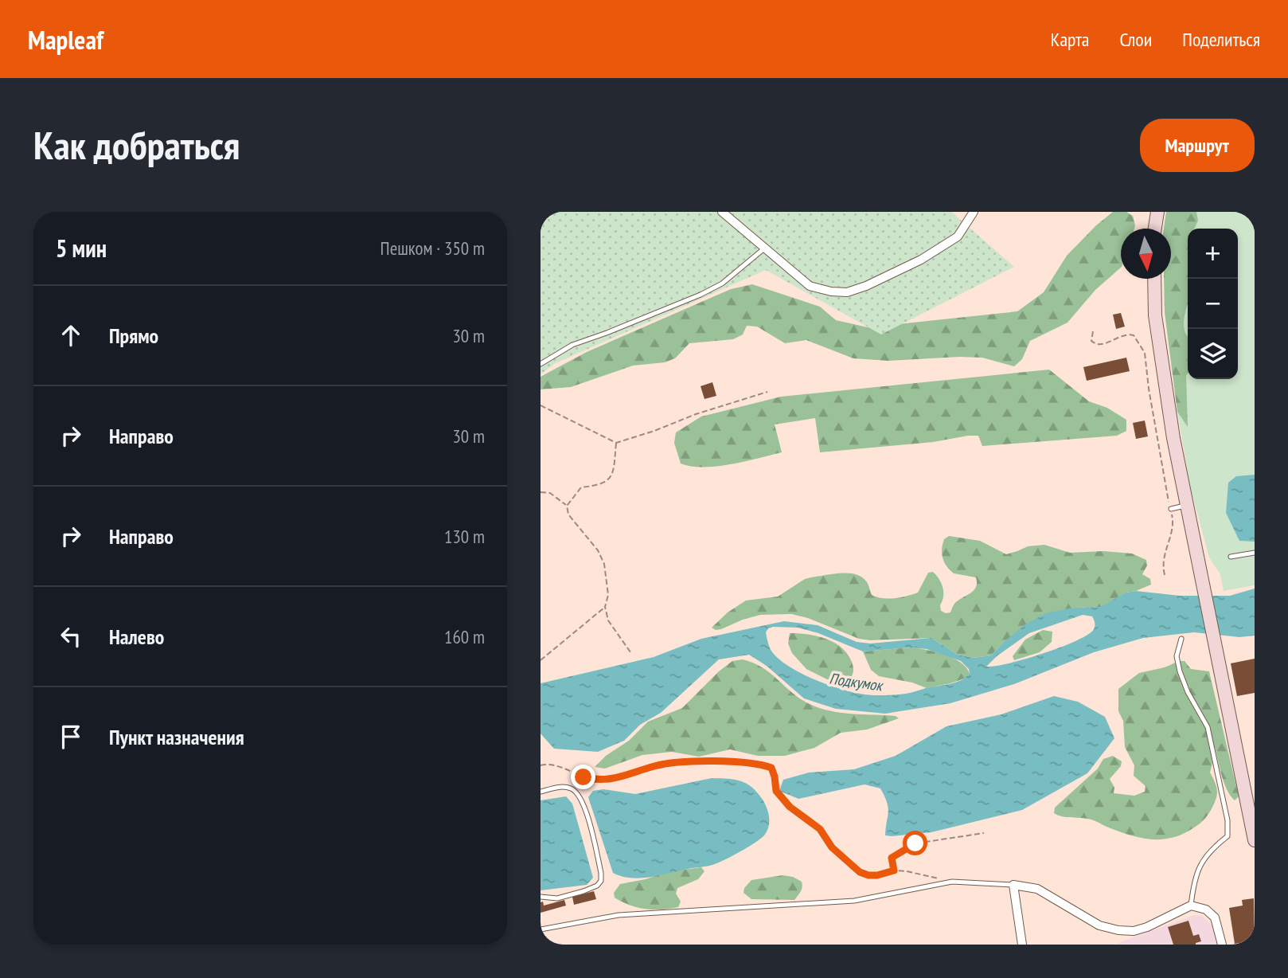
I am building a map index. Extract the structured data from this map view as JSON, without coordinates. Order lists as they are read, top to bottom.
{
  "water": ["Подкумок"],
  "north": "bottom",
  "page": {
    "header": "Mapleaf",
    "nav": ["Карта", "Слои", "Поделиться"],
    "buttons": "Маршрут",
    "title": "Как добраться",
    "heading": ["5 мин", "Пешком · 350 m"],
    "map_buttons": ["+", "−"],
    "list": [
      ["Прямо", "30 m"],
      ["Направо", "30 m"],
      ["Направо", "130 m"],
      ["Налево", "160 m"],
      "Пункт назначения"
    ]
  }
}
